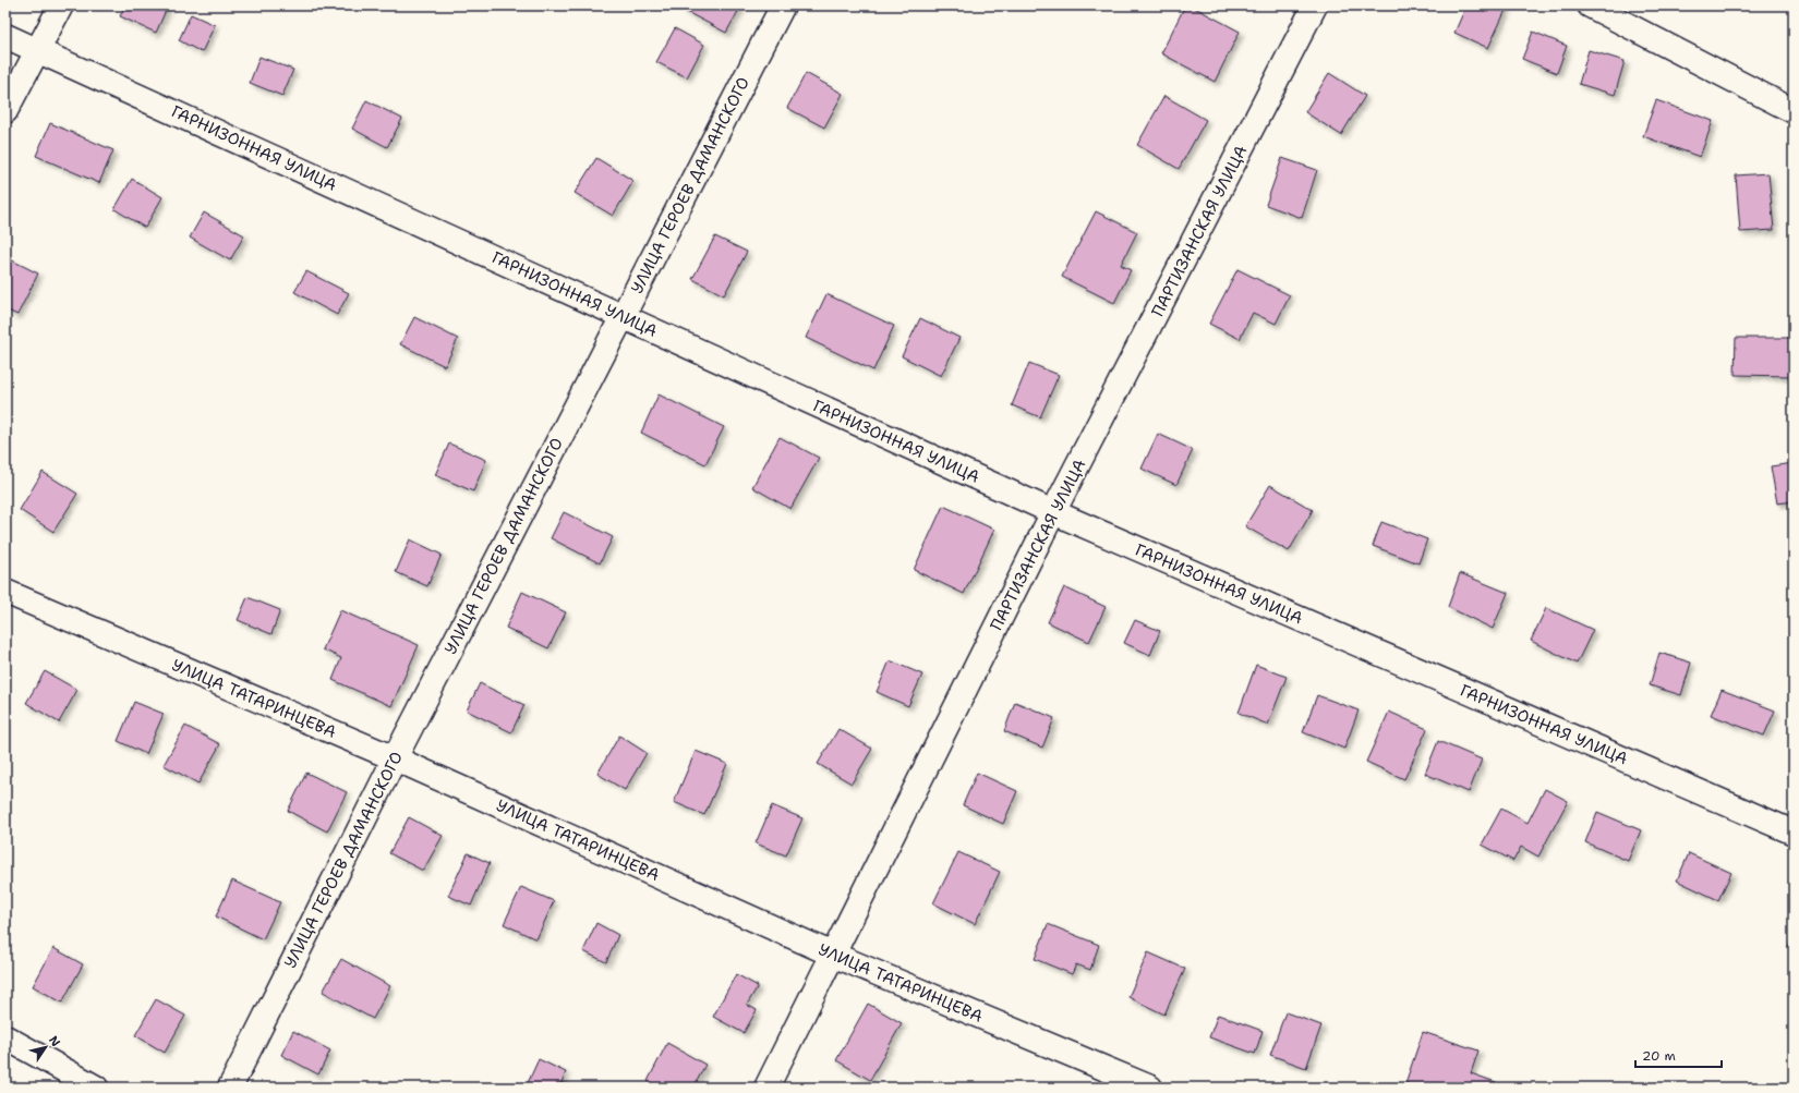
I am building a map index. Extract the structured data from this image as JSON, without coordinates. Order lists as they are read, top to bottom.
{
  "streets": {
    "street": [
      "ГАРНИЗОННАЯ УЛИЦА",
      "УЛИЦА ГЕРОЕВ ДАМАНСКОГО",
      "ПАРТИЗАНСКАЯ УЛИЦА",
      "УЛИЦА ТАТАРИНЦЕВА"
    ]
  },
  "crossings": [
    ["ГАРНИЗОННАЯ УЛИЦА", "УЛИЦА ГЕРОЕВ ДАМАНСКОГО"],
    ["ГАРНИЗОННАЯ УЛИЦА", "ПАРТИЗАНСКАЯ УЛИЦА"],
    ["УЛИЦА ГЕРОЕВ ДАМАНСКОГО", "УЛИЦА ТАТАРИНЦЕВА"],
    ["ПАРТИЗАНСКАЯ УЛИЦА", "УЛИЦА ТАТАРИНЦЕВА"]
  ],
  "scale_bar": "20 m",
  "north": "top right"
}
